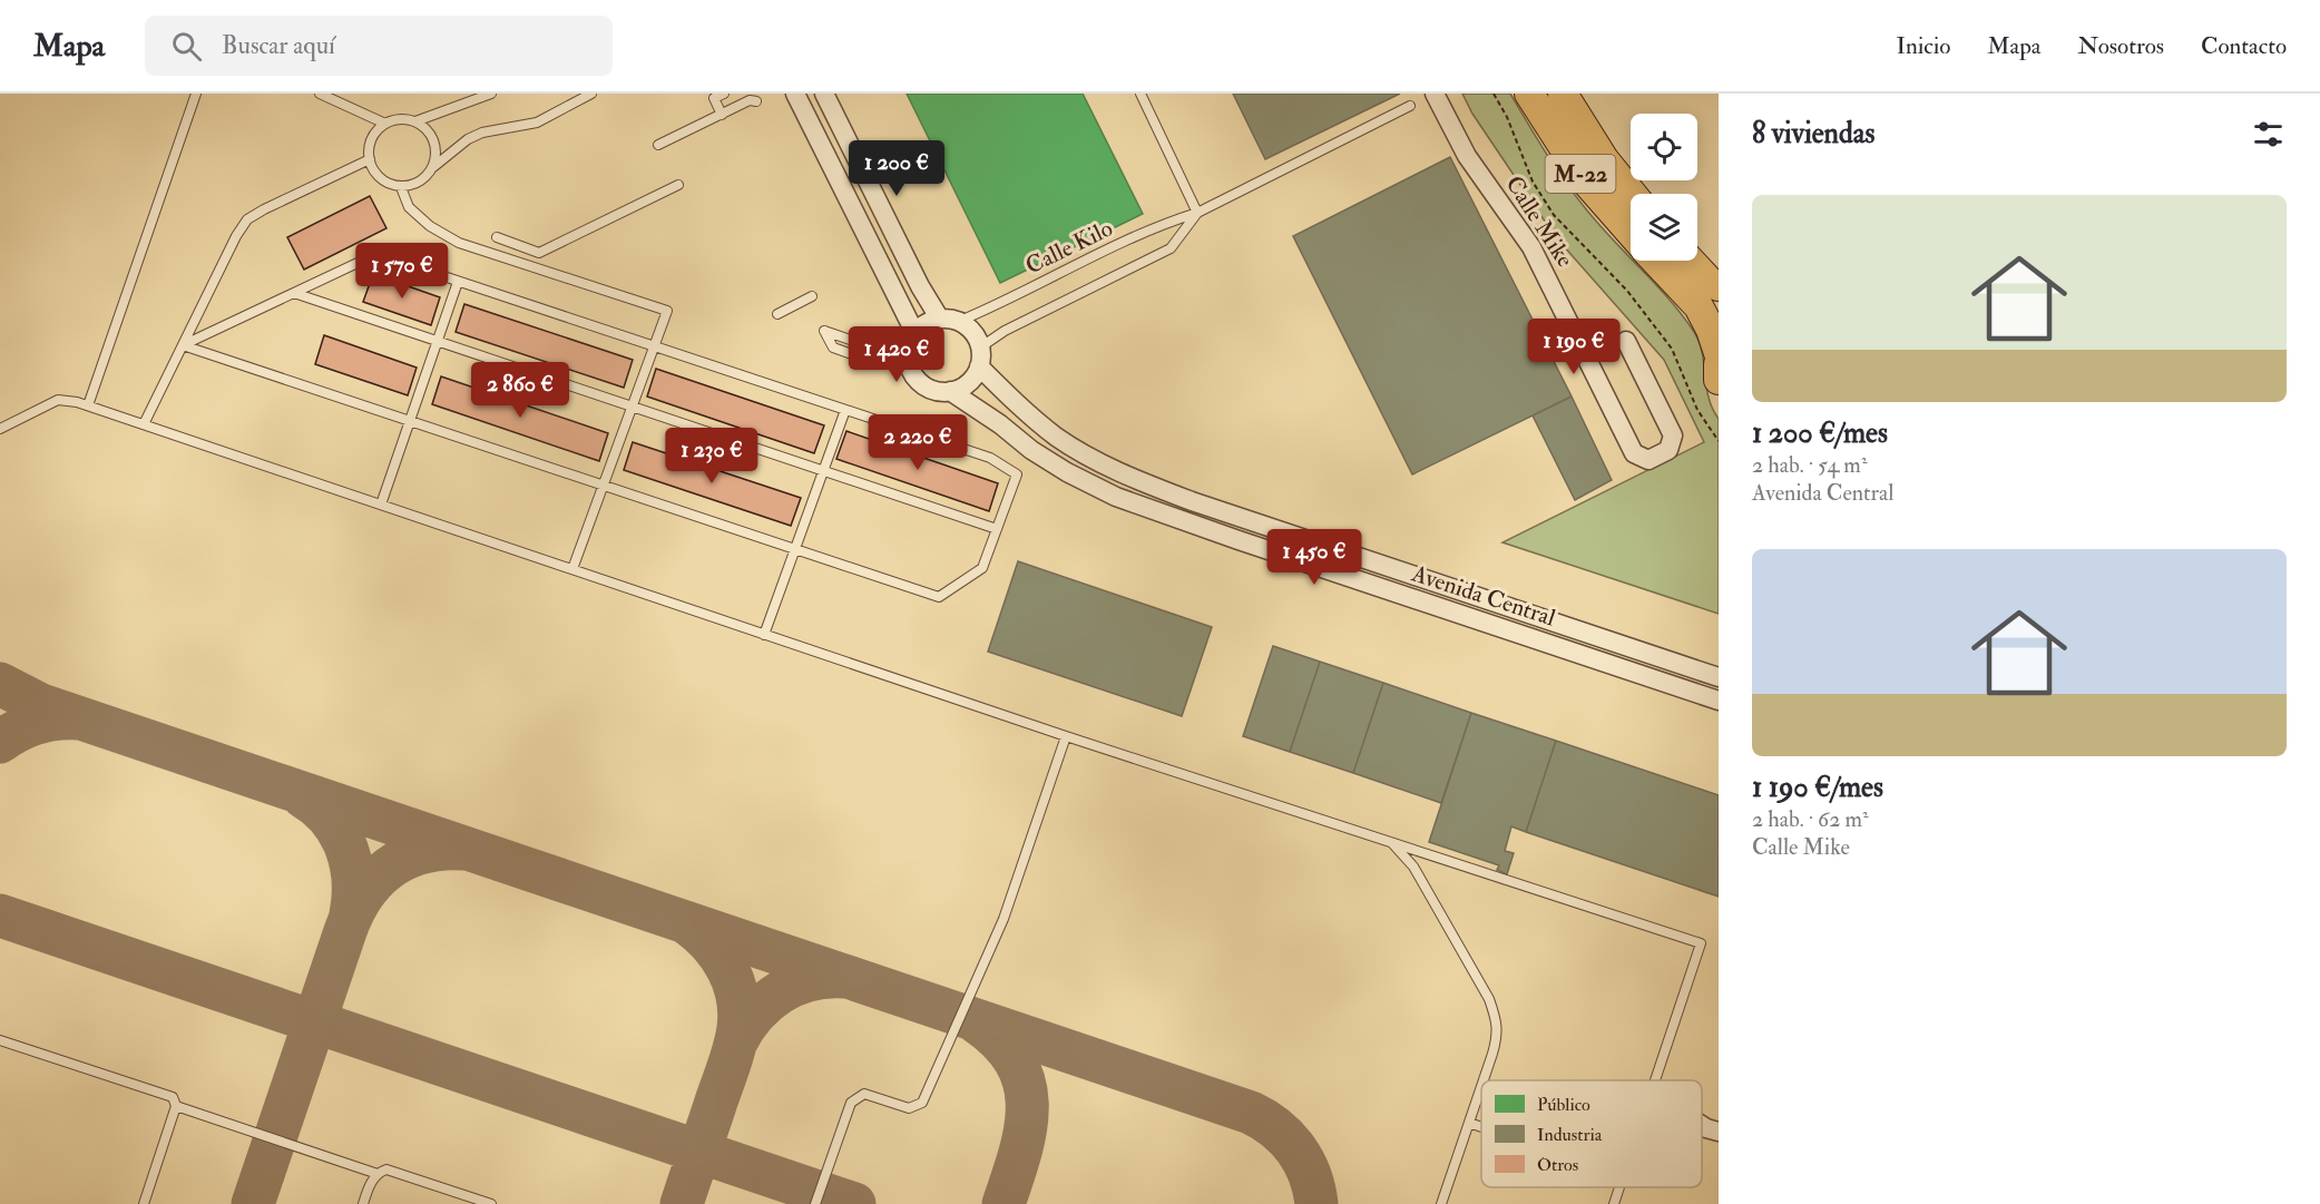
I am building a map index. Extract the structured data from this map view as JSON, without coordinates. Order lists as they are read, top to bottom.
{
  "streets": {
    "main road": ["M-22"],
    "street": ["Calle Mike", "Avenida Central"],
    "lane": ["Calle Kilo"]
  },
  "crossings": [
    ["Calle Kilo", "Avenida Central"]
  ],
  "legend": ["Público", "Industria", "Otros"],
  "page": {
    "header": "Mapa",
    "search": "Buscar aquí",
    "nav": [
      "Inicio",
      "Mapa",
      "Nosotros",
      "Contacto"
    ],
    "heading": "8 viviendas",
    "price": [
      "1 200 €",
      "1 570 €",
      "1 190 €",
      "1 420 €",
      "2 860 €",
      "2 220 €",
      "1 230 €",
      "1 450 €"
    ],
    "list": [
      {
        "name": "1 200 €/mes",
        "note": "2 hab. · 54 m² · Avenida Central"
      },
      {
        "name": "1 190 €/mes",
        "note": "2 hab. · 62 m² · Calle Mike"
      }
    ]
  }
}
